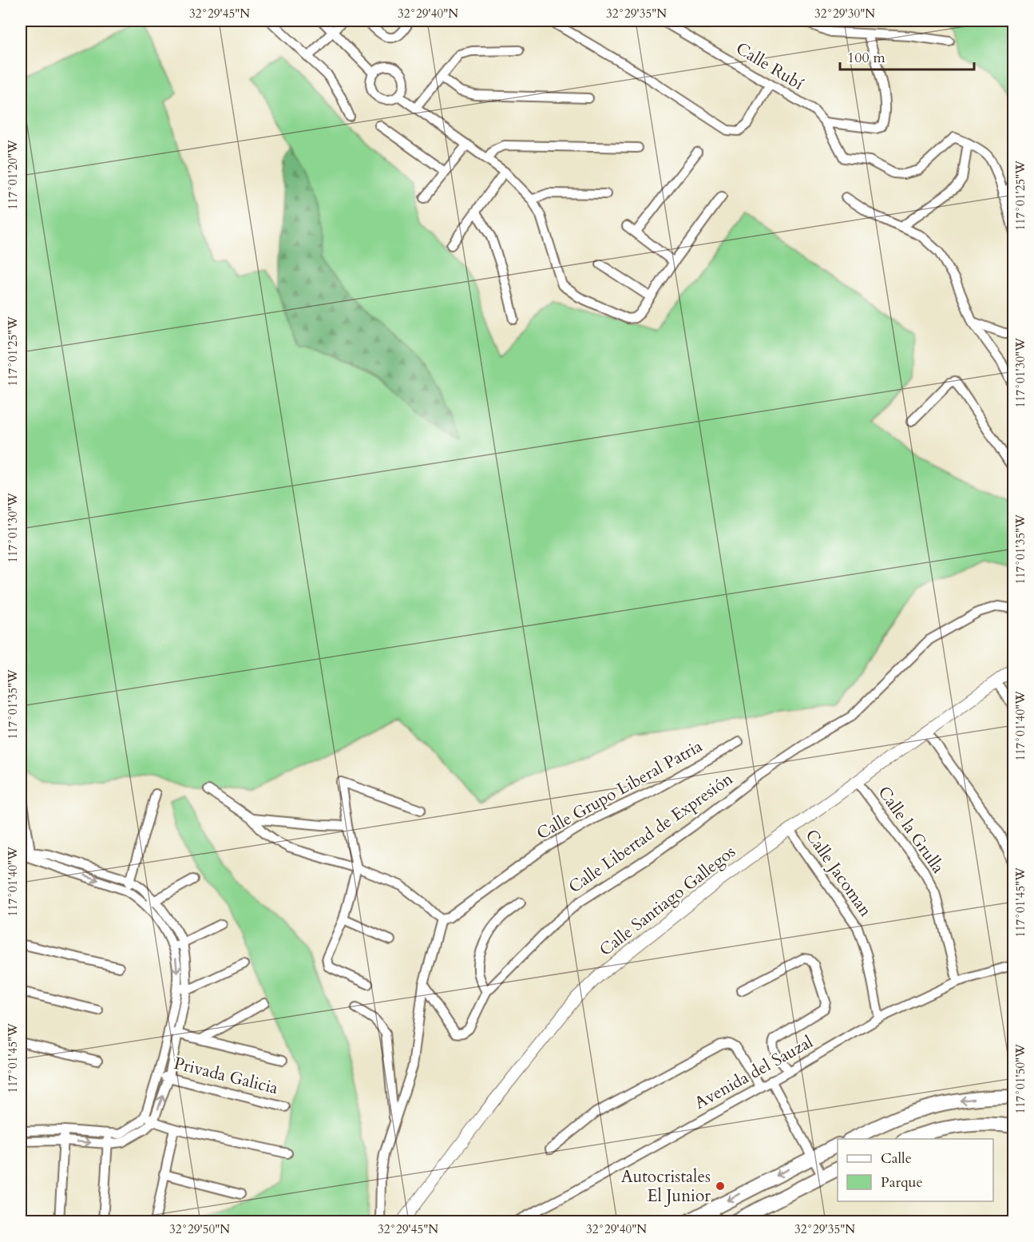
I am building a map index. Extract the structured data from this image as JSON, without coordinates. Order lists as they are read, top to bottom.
{
  "streets": {
    "street": [
      "Calle Rubí",
      "Calle Grupo Liberal Patria",
      "Calle la Grulla",
      "Calle Libertad de Expresión",
      "Calle Jacoman",
      "Calle Santiago Gallegos",
      "Avenida del Sauzal",
      "Privada Galicia"
    ]
  },
  "crossings": [
    ["Calle la Grulla", "Calle Santiago Gallegos"],
    ["Calle la Grulla", "Avenida del Sauzal"],
    ["Calle Jacoman", "Calle Santiago Gallegos"],
    ["Calle Jacoman", "Avenida del Sauzal"]
  ],
  "places": ["Autocristales El Junior"],
  "legend": ["Calle", "Parque"],
  "scale_bar": "100 m",
  "coordinates": [
    "32°29'45\"N",
    "32°29'40\"N",
    "32°29'35\"N",
    "32°29'30\"N",
    "117°01'20\"W",
    "117°01'25\"W",
    "117°01'30\"W",
    "117°01'35\"W",
    "117°01'40\"W",
    "117°01'45\"W",
    "117°01'50\"W",
    "32°29'50\"N"
  ]
}
